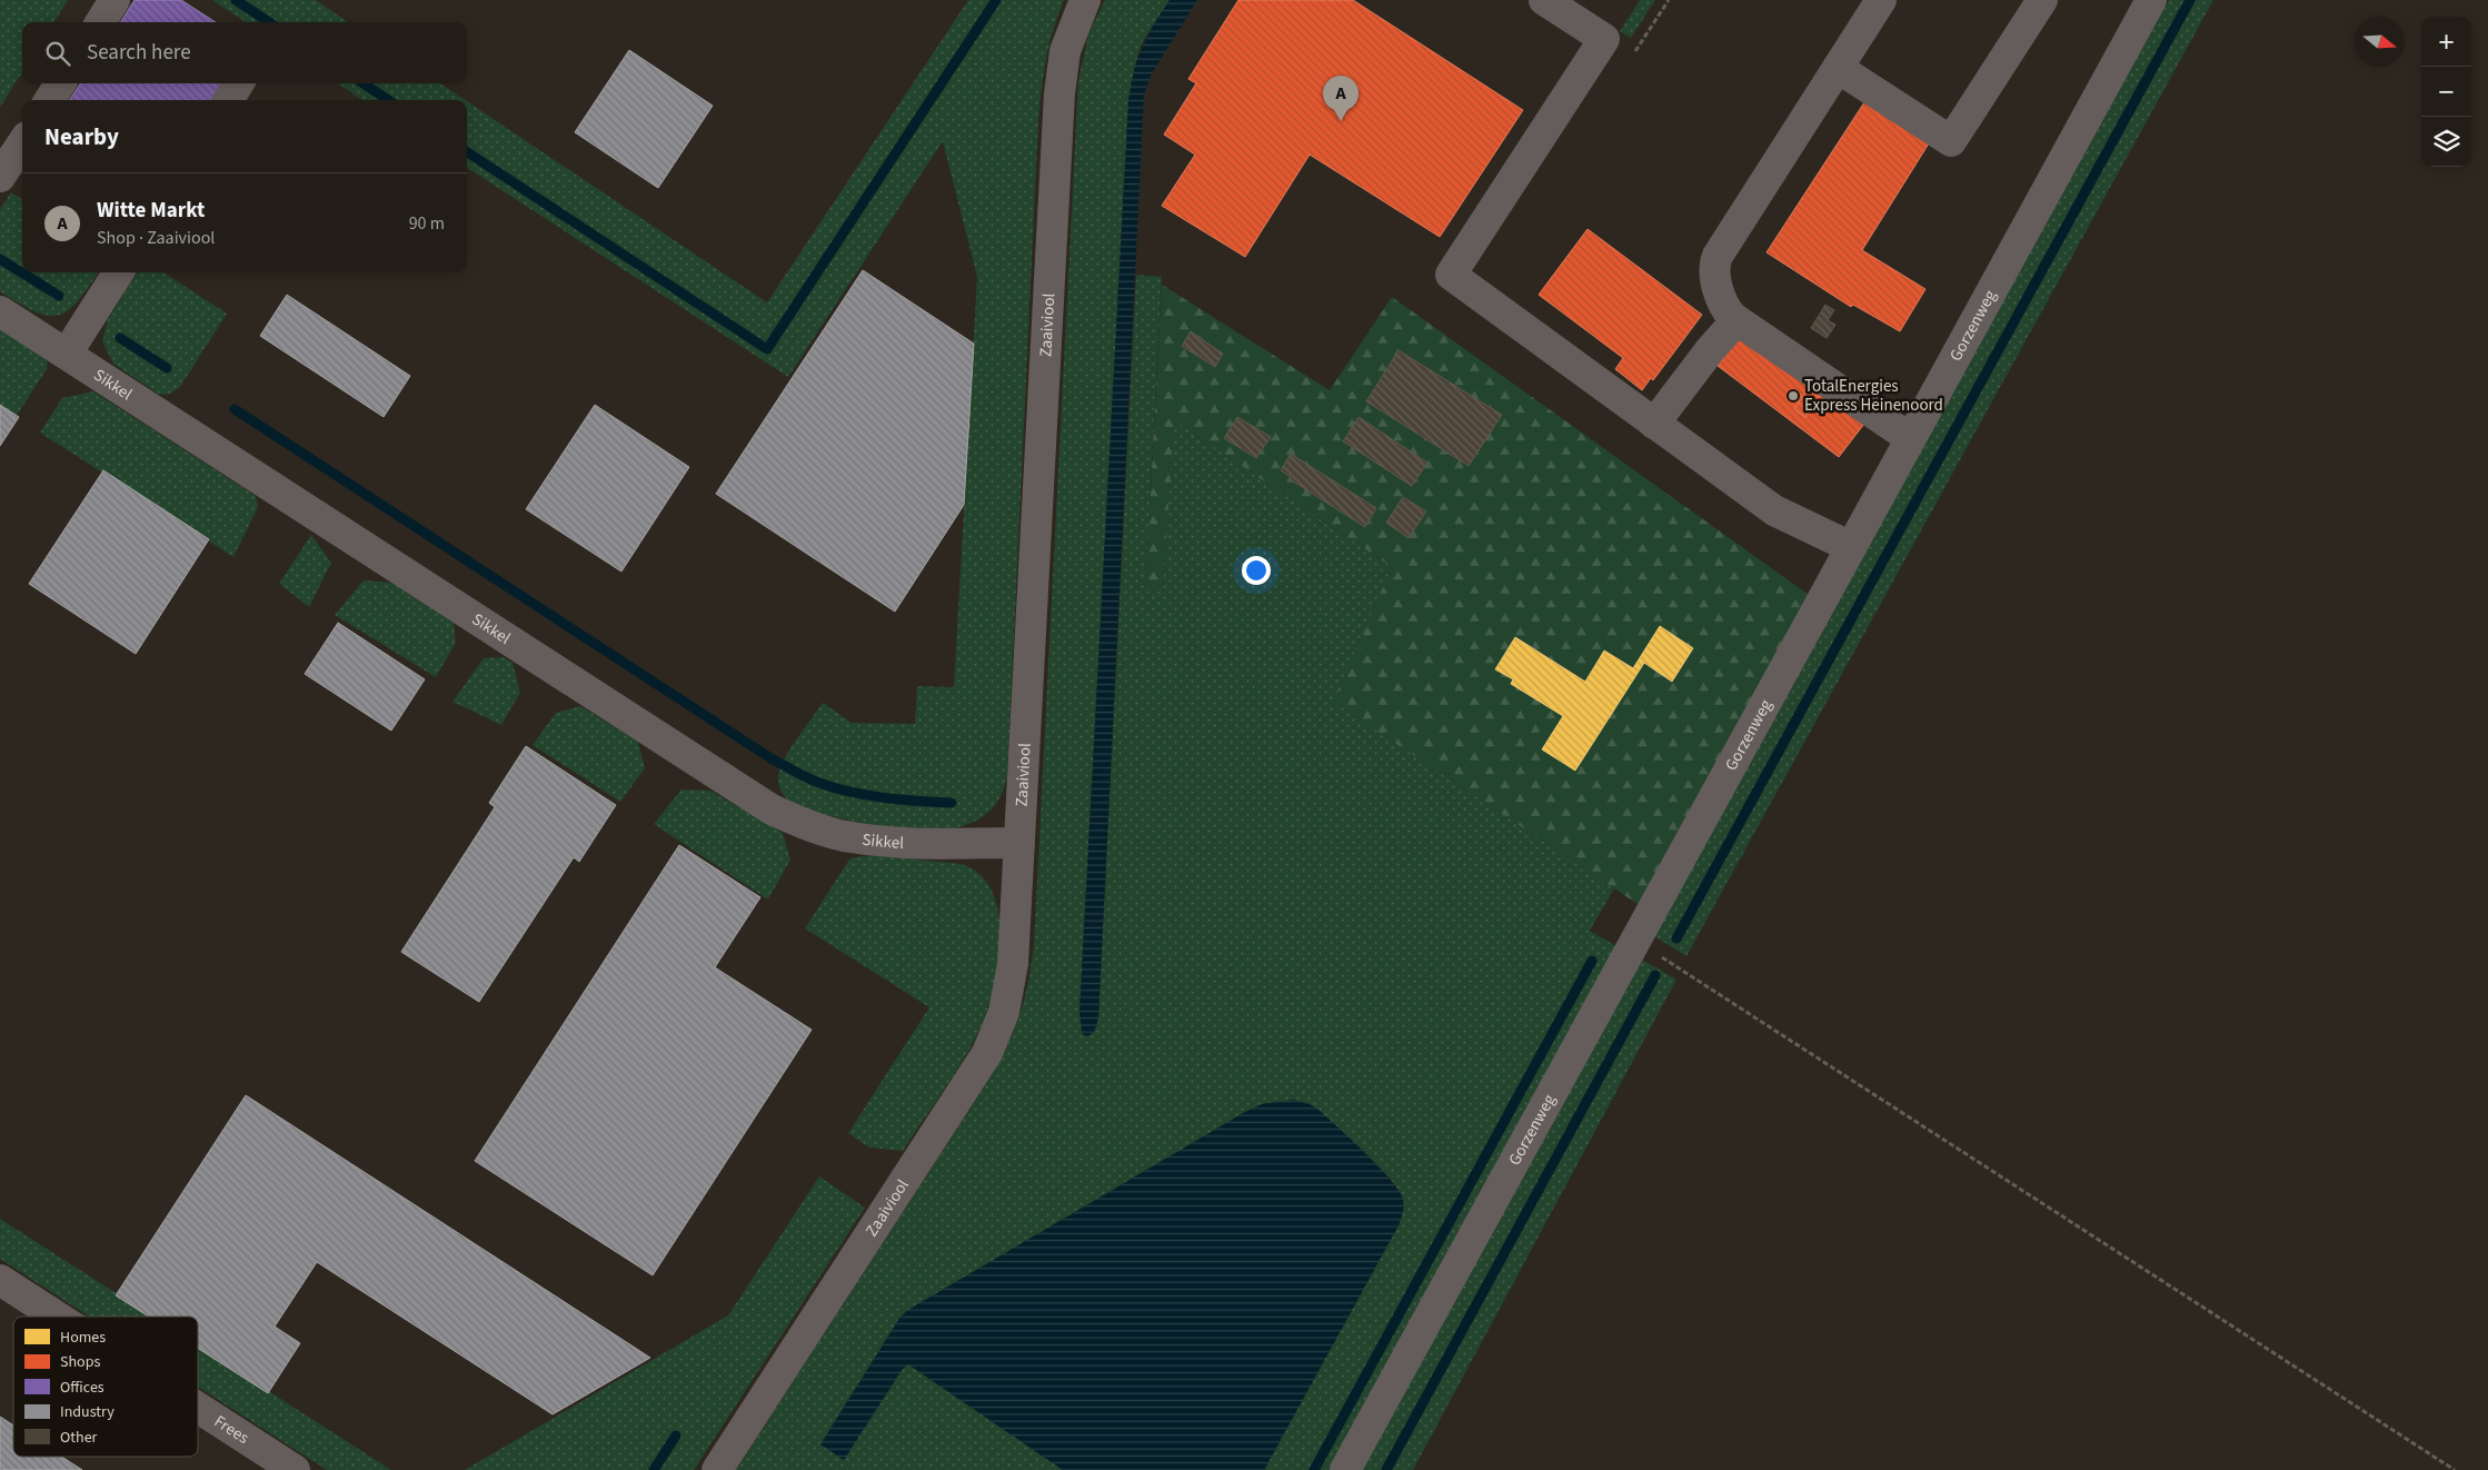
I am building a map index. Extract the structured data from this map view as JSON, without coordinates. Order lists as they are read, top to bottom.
{
  "streets": {
    "street": [
      "Zaaiviool",
      "Gorzenweg",
      "Sikkel",
      "Frees"
    ]
  },
  "crossings": [
    ["Zaaiviool", "Sikkel"]
  ],
  "places": ["TotalEnergies Express Heinenoord"],
  "legend": [
    "Homes",
    "Shops",
    "Offices",
    "Industry",
    "Other"
  ],
  "north": "right",
  "page": {
    "map_buttons": ["+", "−"],
    "search": "Search here",
    "pins": "A",
    "heading": "Nearby",
    "list": [
      {
        "mark": "A",
        "name": "Witte Markt",
        "note": "Shop · Zaaiviool",
        "value": "90 m"
      }
    ]
  }
}
